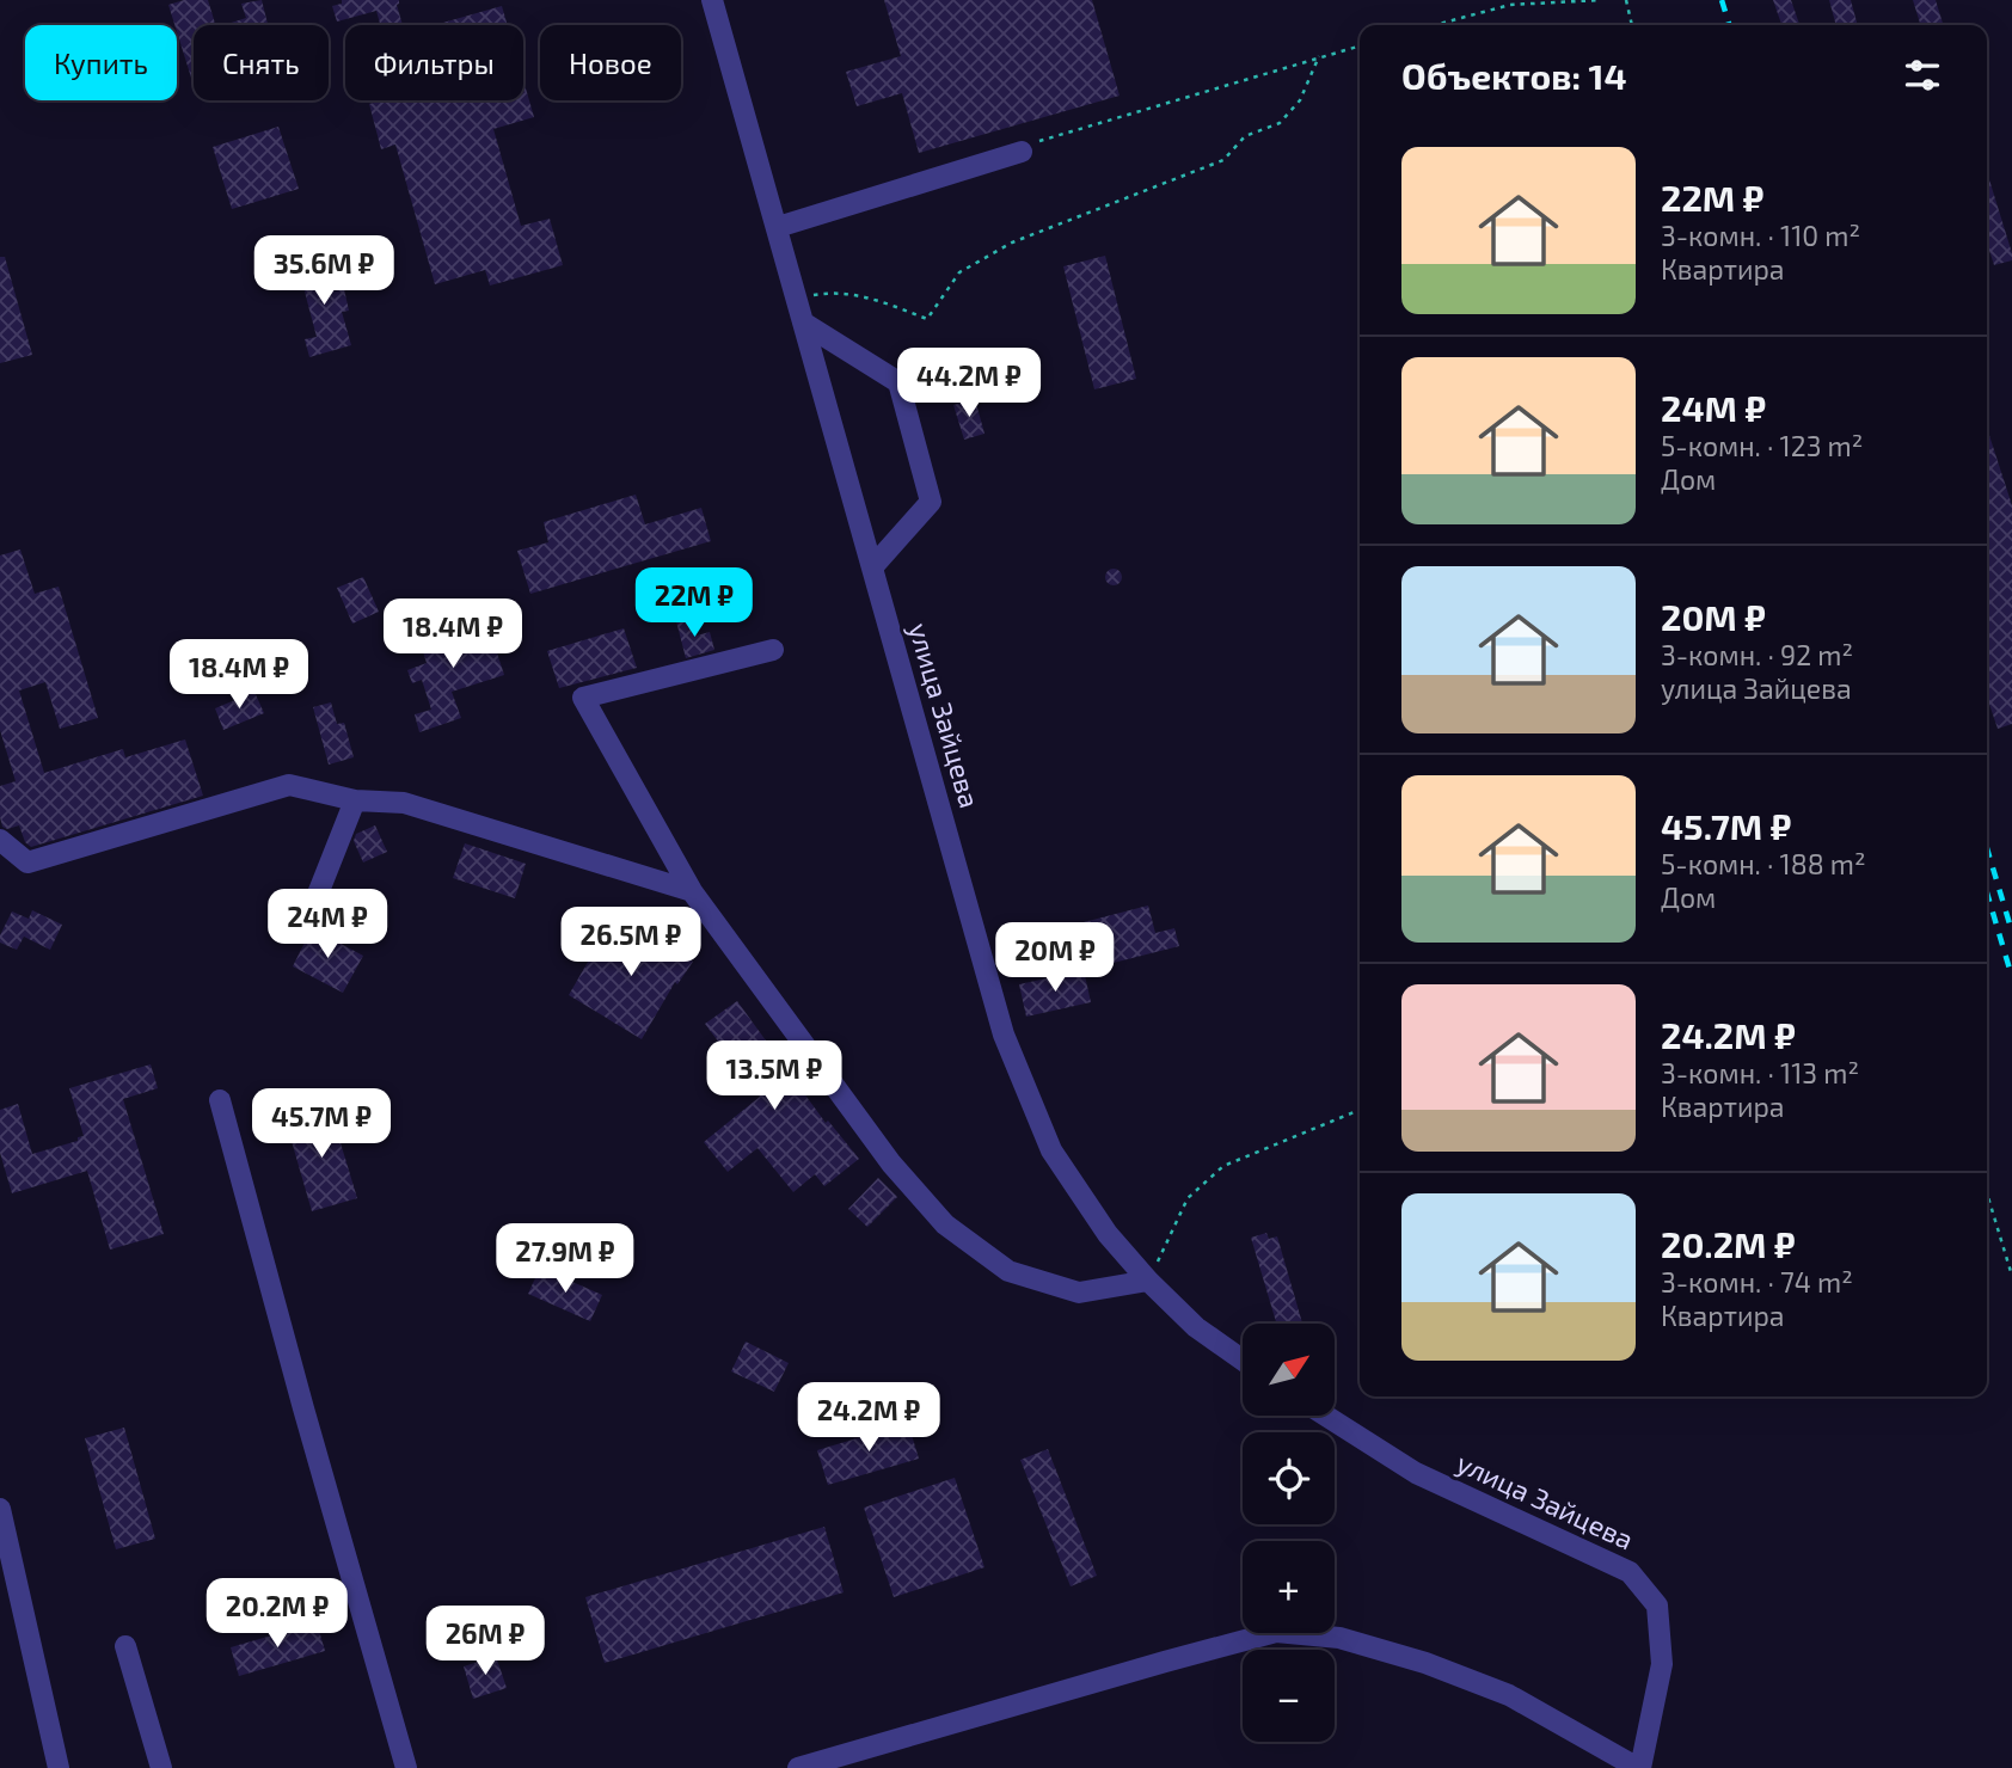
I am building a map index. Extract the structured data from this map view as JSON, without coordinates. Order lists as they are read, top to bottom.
{
  "streets": {
    "street": ["улица Зайцева"]
  },
  "north": "top right",
  "page": {
    "chip": [
      "Купить",
      "Снять",
      "Фильтры",
      "Новое"
    ],
    "heading": "Объектов: 14",
    "list": [
      {
        "name": "22M ₽",
        "note": "3-комн. · 110 m² · Квартира"
      },
      {
        "name": "24M ₽",
        "note": "5-комн. · 123 m² · Дом"
      },
      {
        "name": "20M ₽",
        "note": "3-комн. · 92 m² · улица Зайцева"
      },
      {
        "name": "45.7M ₽",
        "note": "5-комн. · 188 m² · Дом"
      },
      {
        "name": "24.2M ₽",
        "note": "3-комн. · 113 m² · Квартира"
      },
      {
        "name": "20.2M ₽",
        "note": "3-комн. · 74 m² · Квартира"
      }
    ],
    "price": [
      "35.6M ₽",
      "44.2M ₽",
      "22M ₽",
      "18.4M ₽",
      "18.4M ₽",
      "24M ₽",
      "26.5M ₽",
      "20M ₽",
      "13.5M ₽",
      "45.7M ₽",
      "27.9M ₽",
      "24.2M ₽",
      "20.2M ₽",
      "26M ₽"
    ],
    "map_buttons": ["+", "−"]
  }
}
